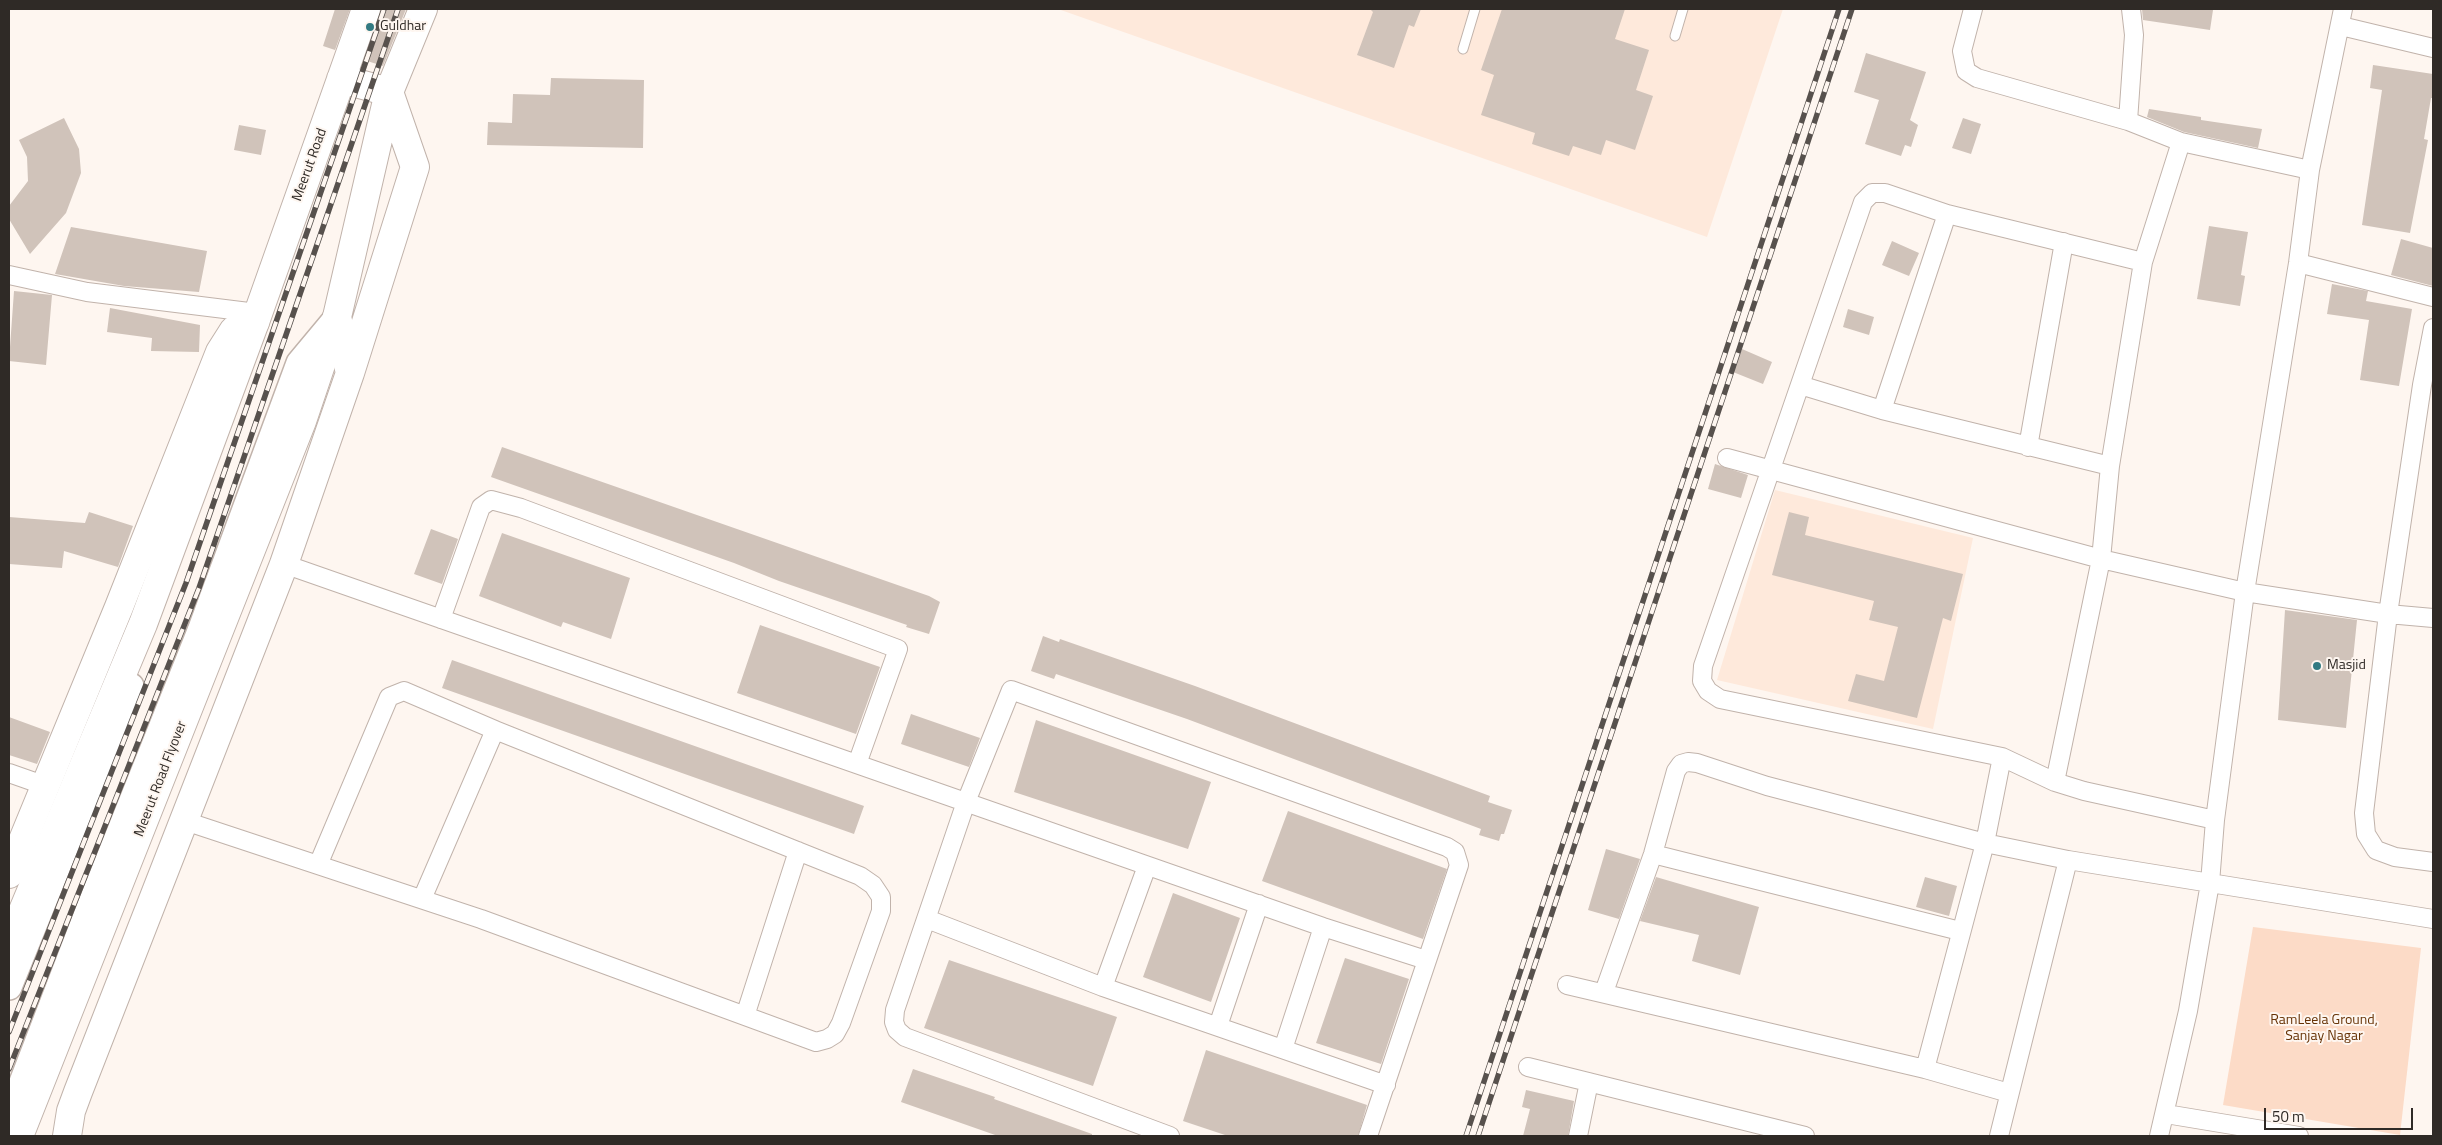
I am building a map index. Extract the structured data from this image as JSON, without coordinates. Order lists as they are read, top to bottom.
{
  "streets": {
    "main road": ["Meerut Road", "Meerut Road Flyover"]
  },
  "parks": ["RamLeela Ground, Sanjay Nagar"],
  "places": ["Guldhar", "Masjid"],
  "scale_bar": "50 m"
}
